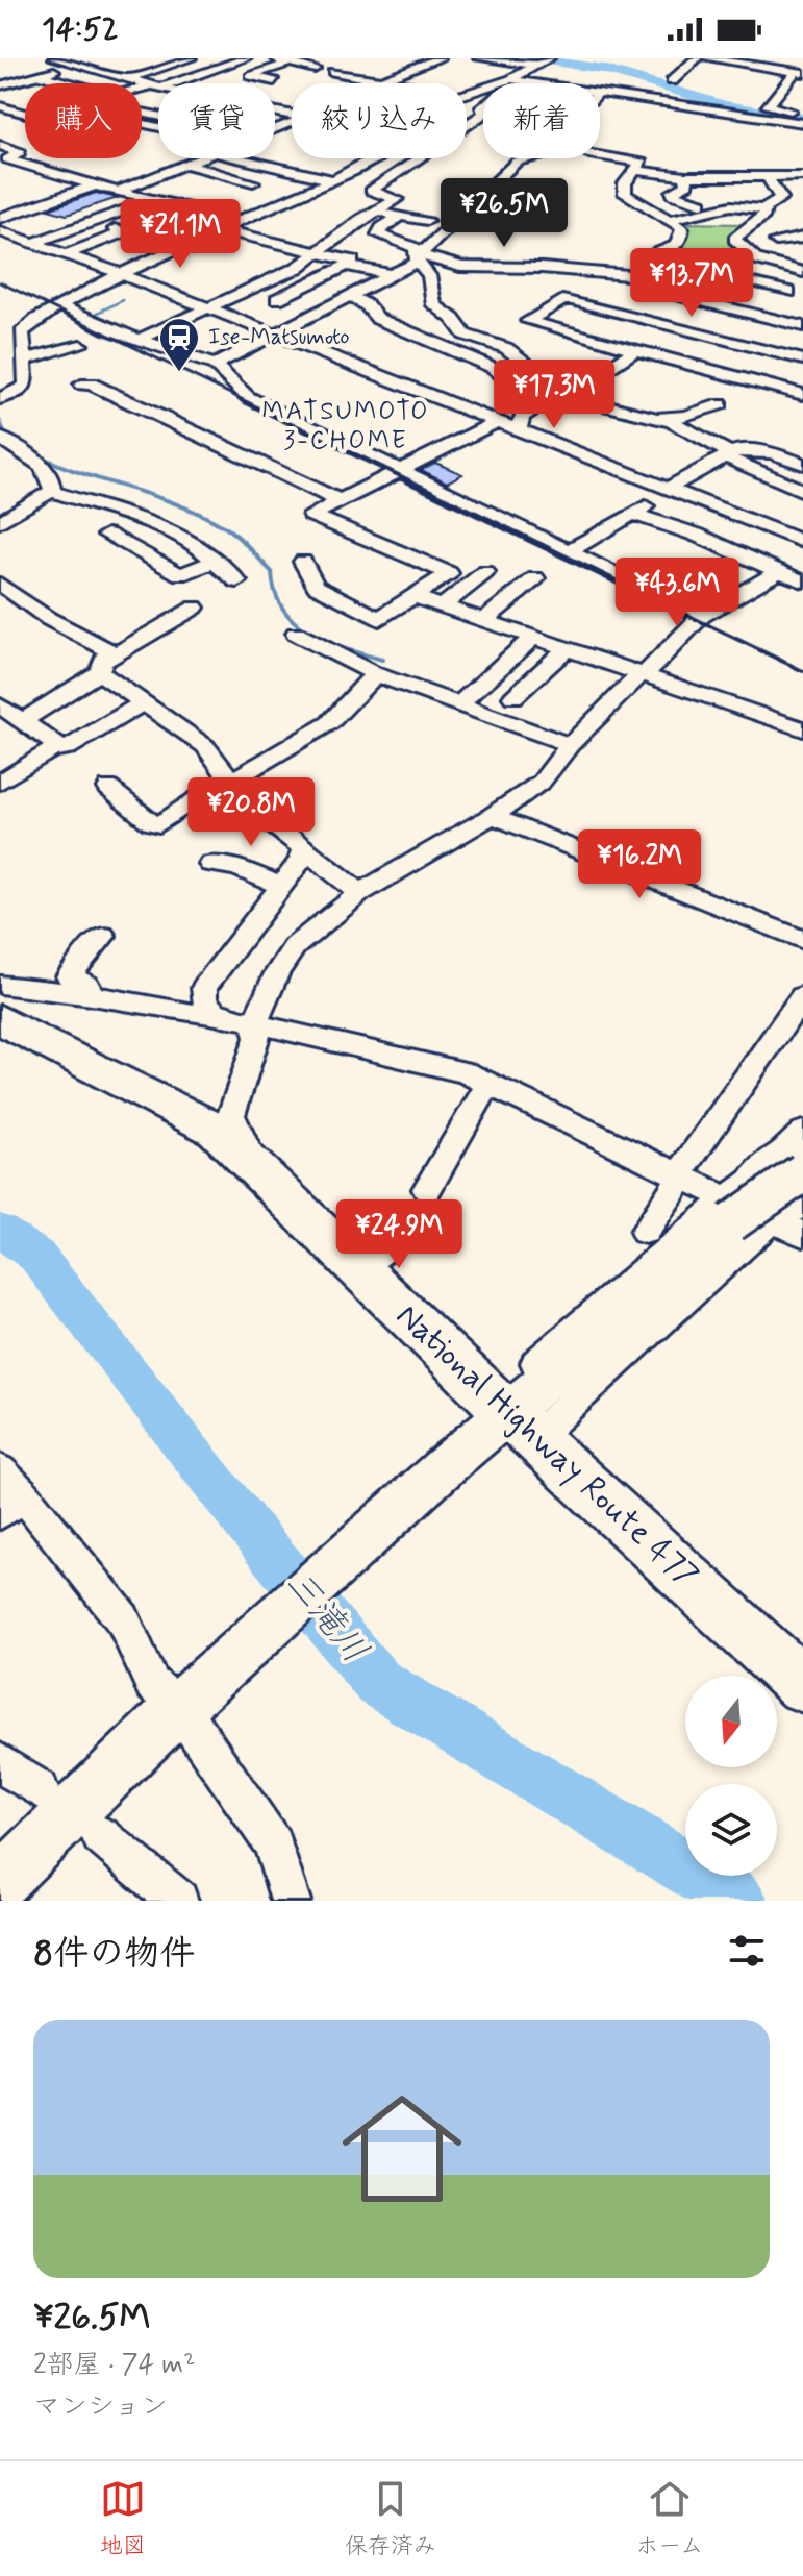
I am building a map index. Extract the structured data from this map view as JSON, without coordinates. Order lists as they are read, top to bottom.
{
  "streets": {
    "highway": ["National Highway Route 477"]
  },
  "districts": ["MATSUMOTO 3-CHOME"],
  "water": ["三滝川"],
  "places": {
    "station": ["Ise-Matsumoto"]
  },
  "north": "bottom",
  "page": {
    "status": "14:52",
    "chip": [
      "購入",
      "賃貸",
      "絞り込み",
      "新着"
    ],
    "price": [
      "¥26.5M",
      "¥21.1M",
      "¥13.7M",
      "¥17.3M",
      "¥43.6M",
      "¥20.8M",
      "¥16.2M",
      "¥24.9M"
    ],
    "heading": "8件の物件",
    "list": [
      {
        "name": "¥26.5M",
        "note": "2部屋 · 74 m² · マンション"
      }
    ],
    "tabs": ["地図", "保存済み", "ホーム"]
  }
}
